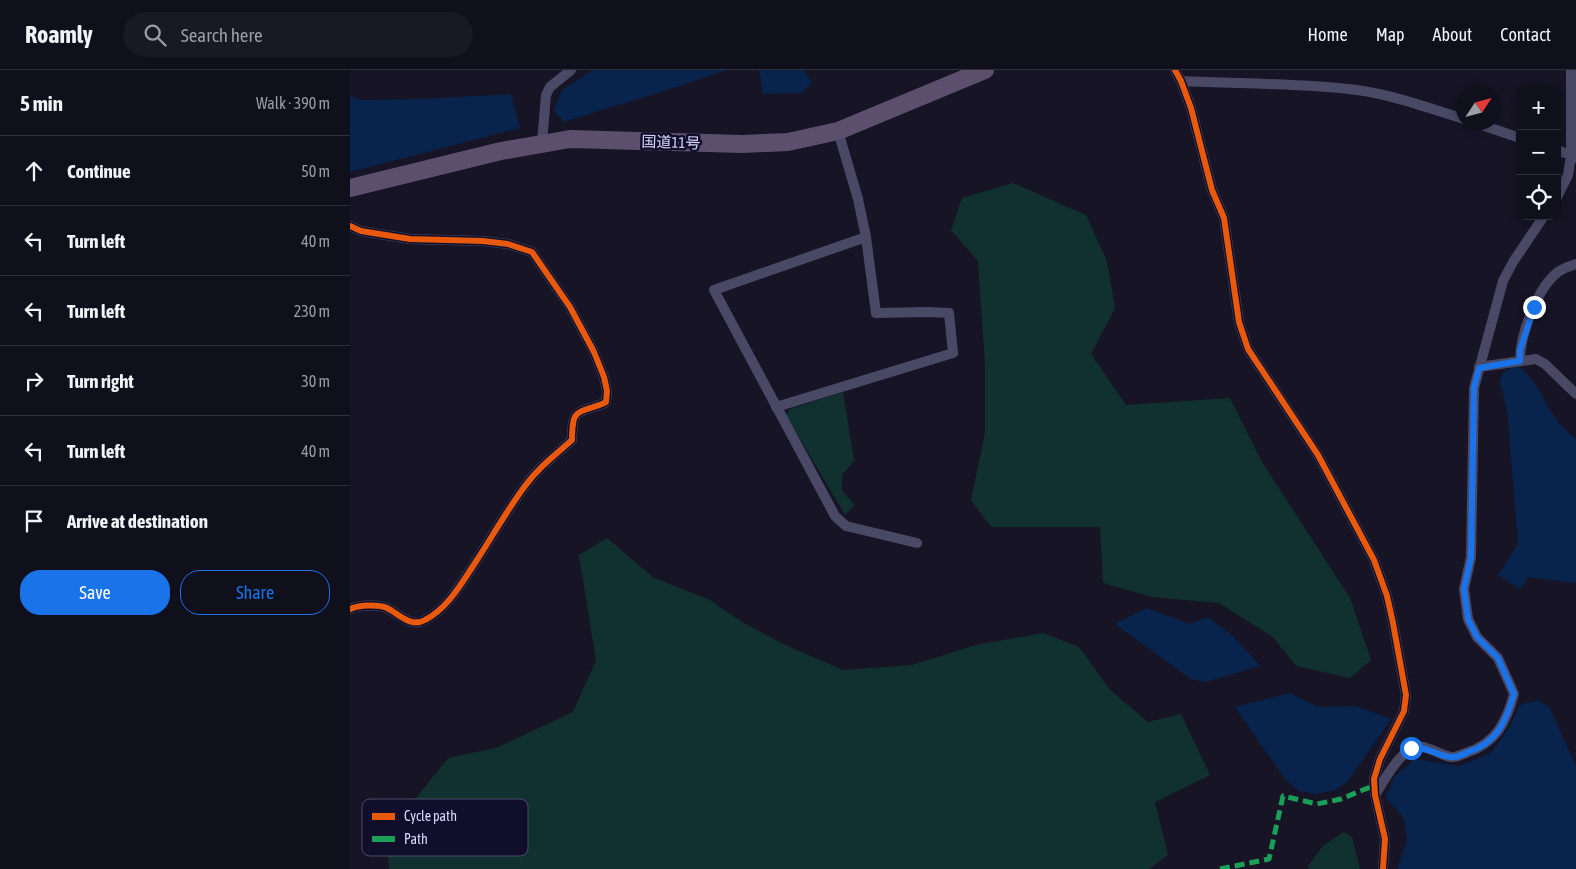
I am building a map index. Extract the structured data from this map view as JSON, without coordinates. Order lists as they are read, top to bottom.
{
  "streets": {
    "highway": ["国道11号"]
  },
  "legend": ["Cycle path", "Path"],
  "north": "top right",
  "page": {
    "header": "Roamly",
    "search": "Search here",
    "nav": [
      "Home",
      "Map",
      "About",
      "Contact"
    ],
    "heading": ["5 min", "Walk · 390 m"],
    "map_buttons": ["+", "−"],
    "list": [
      ["Continue", "50 m"],
      ["Turn left", "40 m"],
      ["Turn left", "230 m"],
      ["Turn right", "30 m"],
      ["Turn left", "40 m"],
      "Arrive at destination"
    ],
    "buttons": ["Save", "Share"]
  }
}
